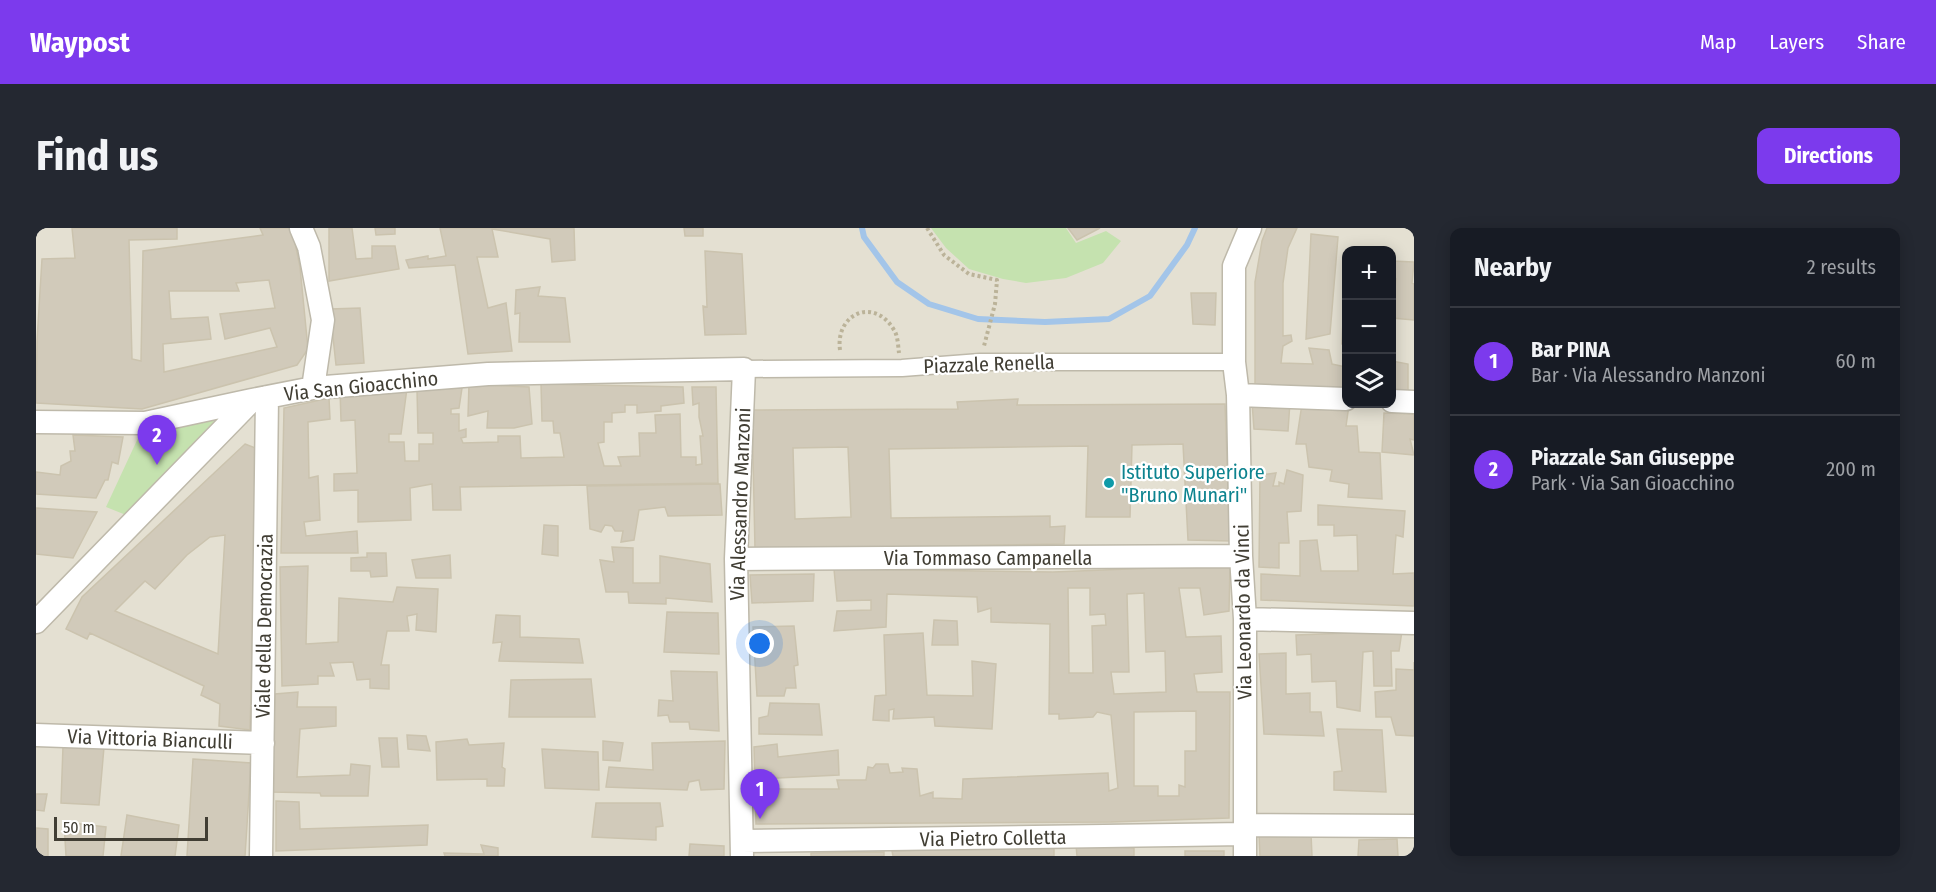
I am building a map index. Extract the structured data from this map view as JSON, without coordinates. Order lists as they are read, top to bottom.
{
  "streets": {
    "street": [
      "Piazzale Renella",
      "Via San Gioacchino",
      "Via Alessandro Manzoni",
      "Via Tommaso Campanella",
      "Via Leonardo da Vinci",
      "Viale della Democrazia",
      "Via Vittoria Bianculli",
      "Via Pietro Colletta"
    ]
  },
  "crossings": [
    ["Piazzale Renella", "Via San Gioacchino"],
    ["Piazzale Renella", "Via Alessandro Manzoni"],
    ["Piazzale Renella", "Via Leonardo da Vinci"],
    ["Via San Gioacchino", "Via Alessandro Manzoni"],
    ["Via San Gioacchino", "Viale della Democrazia"],
    ["Via Alessandro Manzoni", "Via Tommaso Campanella"],
    ["Via Alessandro Manzoni", "Via Pietro Colletta"],
    ["Via Tommaso Campanella", "Via Leonardo da Vinci"],
    ["Via Leonardo da Vinci", "Via Pietro Colletta"],
    ["Viale della Democrazia", "Via Vittoria Bianculli"]
  ],
  "places": ["Istituto Superiore \"Bruno Munari\""],
  "scale_bar": "50 m",
  "page": {
    "header": "Waypost",
    "nav": ["Map", "Layers", "Share"],
    "buttons": "Directions",
    "title": "Find us",
    "heading": ["Nearby", "2 results"],
    "map_buttons": ["+", "−"],
    "list": [
      {
        "mark": "1",
        "name": "Bar PINA",
        "note": "Bar · Via Alessandro Manzoni",
        "value": "60 m"
      },
      {
        "mark": "2",
        "name": "Piazzale San Giuseppe",
        "note": "Park · Via San Gioacchino",
        "value": "200 m"
      }
    ],
    "pins": ["2", "1"],
    "scale": "50 m"
  }
}
